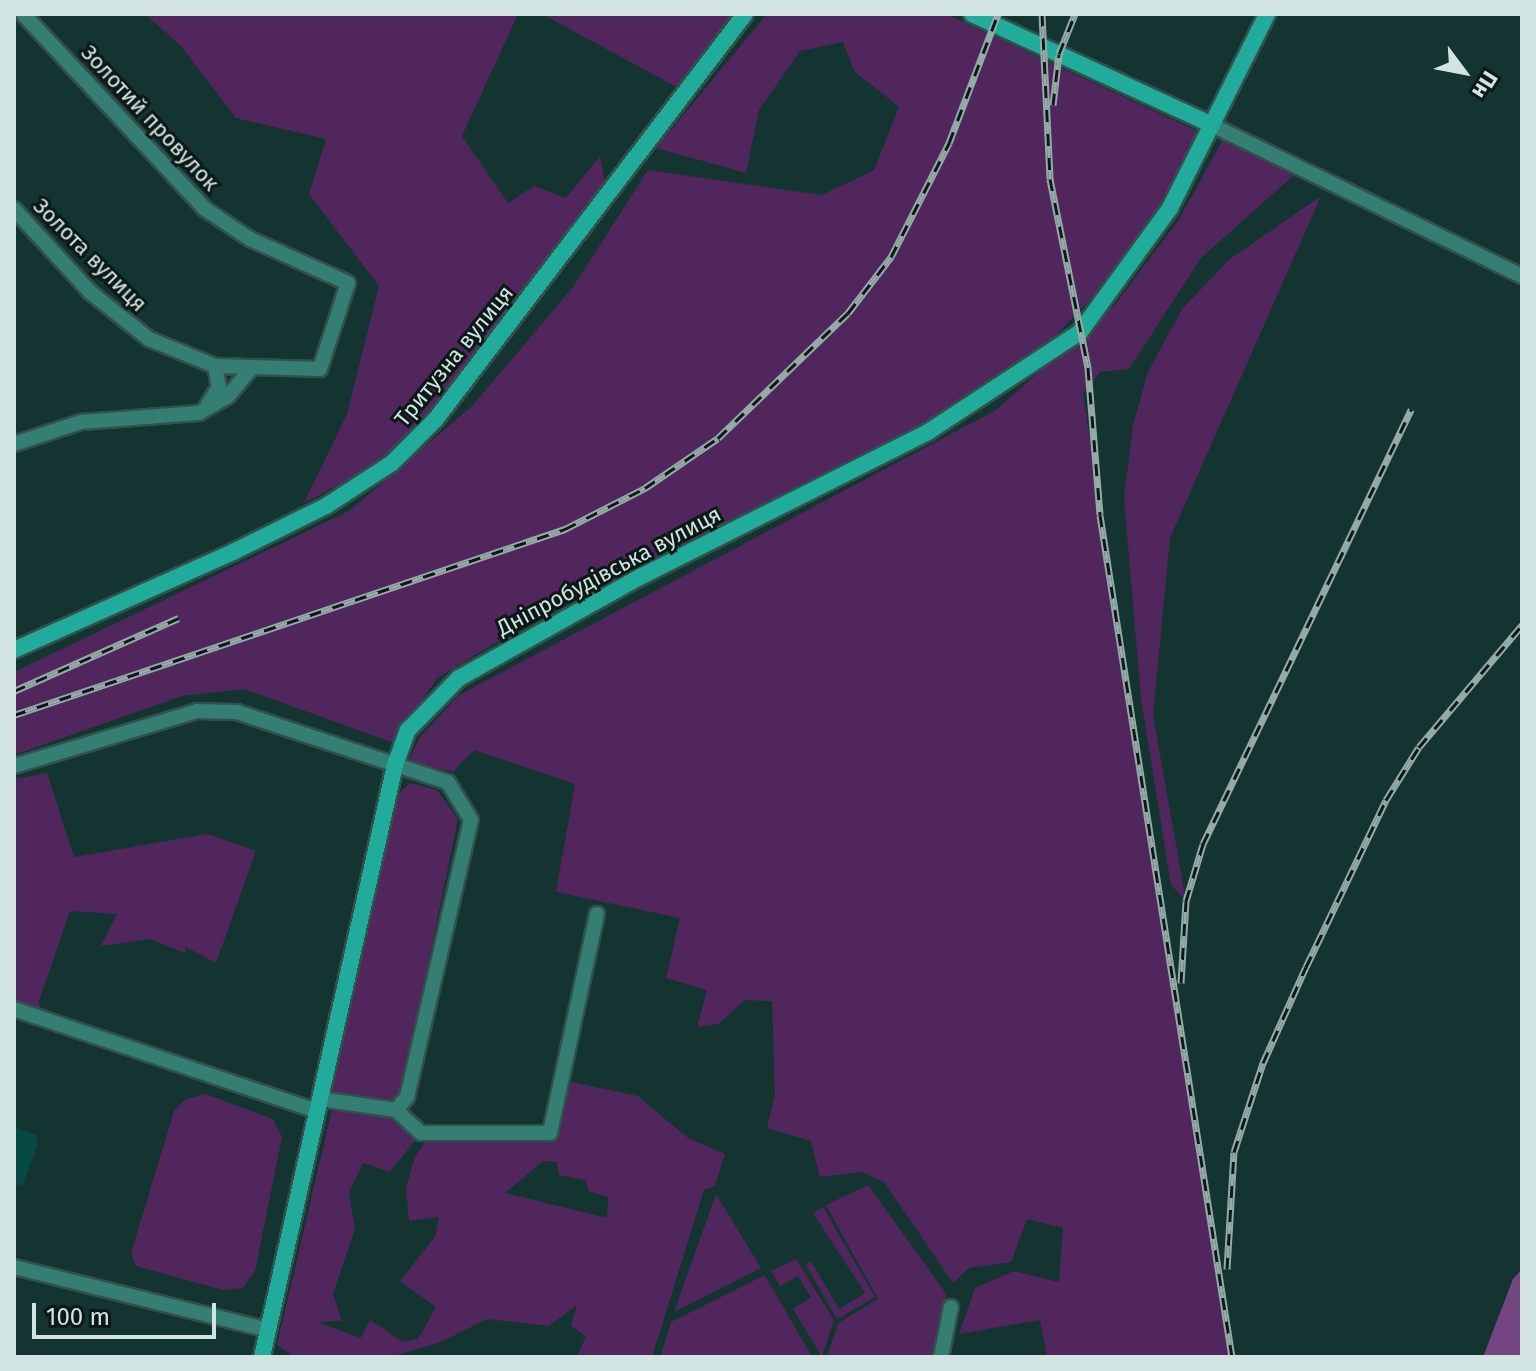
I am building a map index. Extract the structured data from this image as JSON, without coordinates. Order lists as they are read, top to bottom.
{
  "streets": {
    "street": [
      "Золотий провулок",
      "Золота вулиця",
      "Тритузна вулиця",
      "Дніпробудівська вулиця"
    ]
  },
  "crossings": [
    ["Золотий провулок", "Золота вулиця"]
  ],
  "scale_bar": "100 m",
  "north": "bottom right"
}
